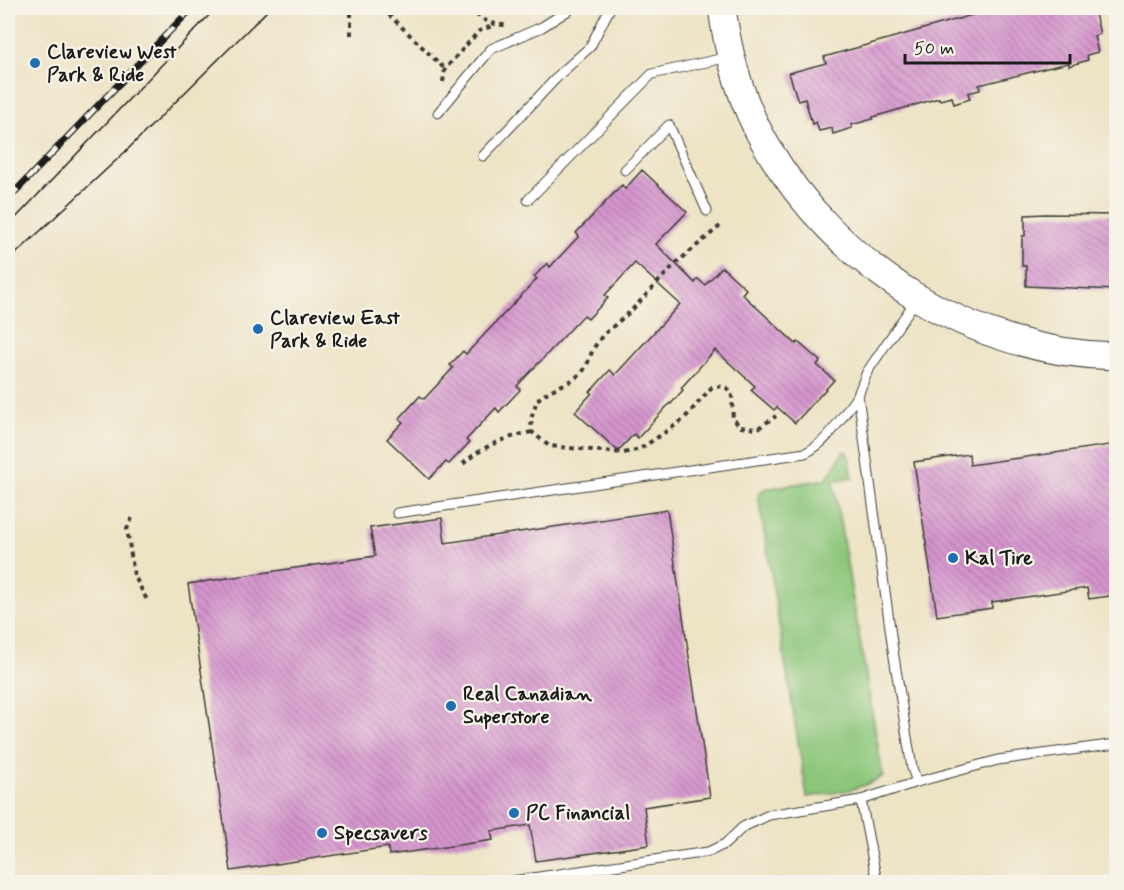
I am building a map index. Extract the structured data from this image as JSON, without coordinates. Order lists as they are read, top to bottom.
{
  "places": [
    "Clareview West Park & Ride",
    "Clareview East Park & Ride",
    "Kal Tire",
    "Real Canadian Superstore",
    "PC Financial",
    "Specsavers"
  ],
  "scale_bar": "50 m"
}
